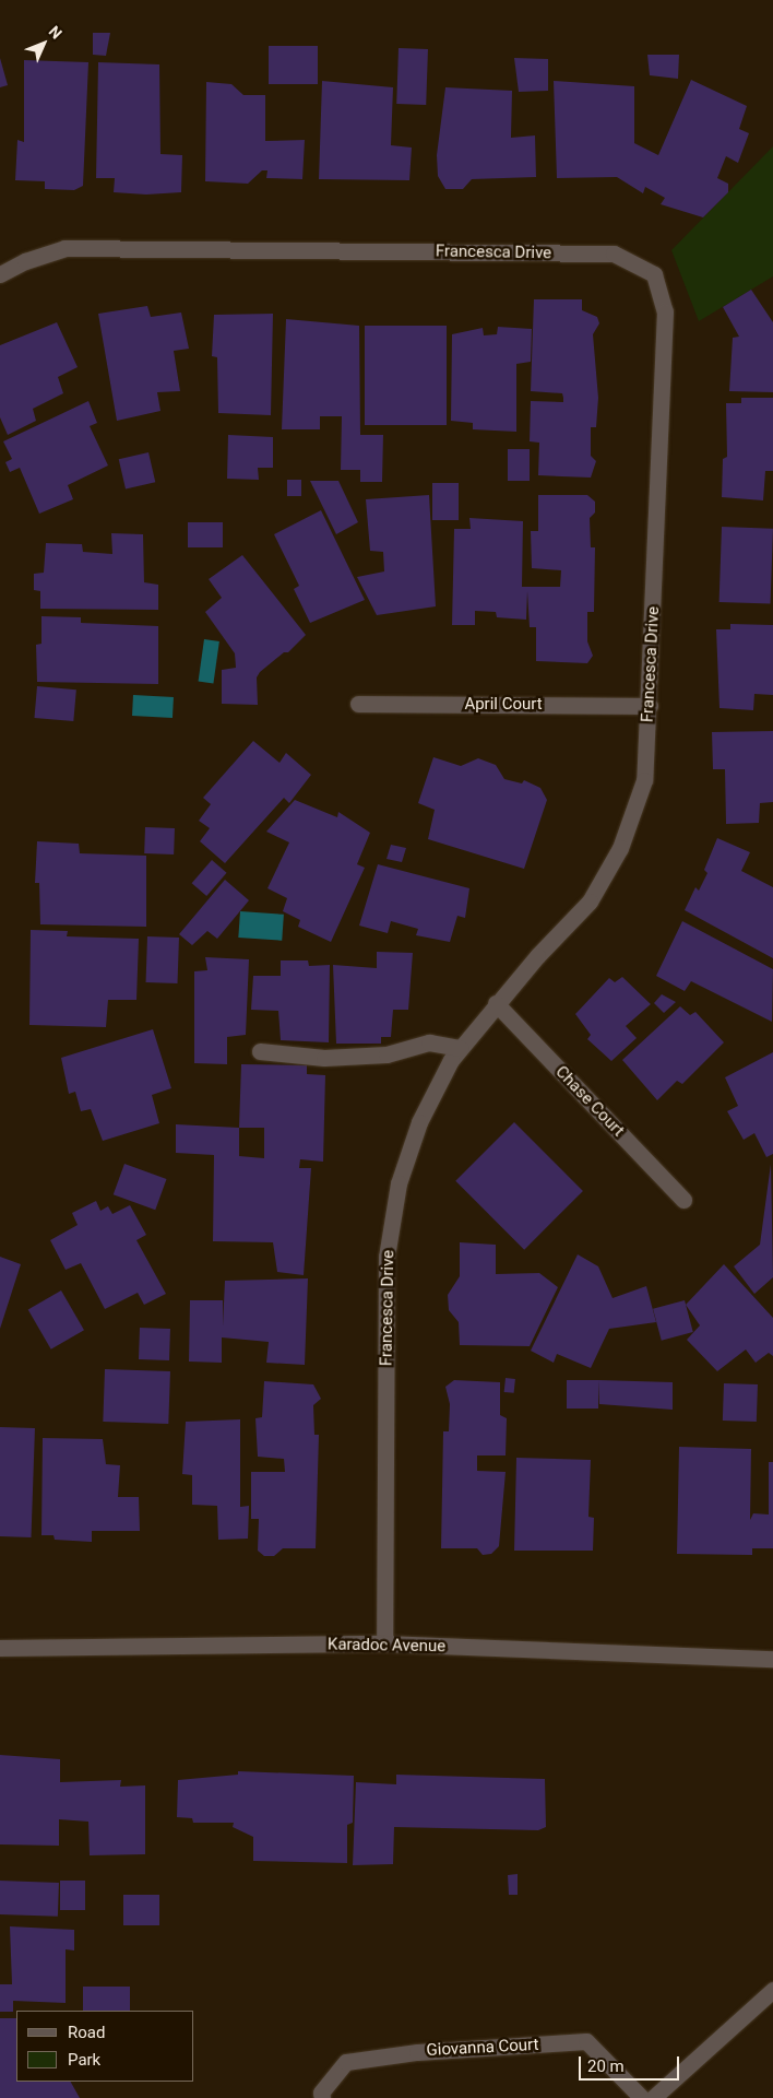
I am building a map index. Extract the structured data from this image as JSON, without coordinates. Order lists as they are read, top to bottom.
{
  "streets": {
    "street": [
      "Francesca Drive",
      "April Court",
      "Chase Court",
      "Karadoc Avenue",
      "Giovanna Court"
    ]
  },
  "crossings": [
    ["Francesca Drive", "April Court"],
    ["Francesca Drive", "Chase Court"],
    ["Francesca Drive", "Karadoc Avenue"]
  ],
  "legend": ["Road", "Park"],
  "scale_bar": "20 m",
  "north": "top right"
}
